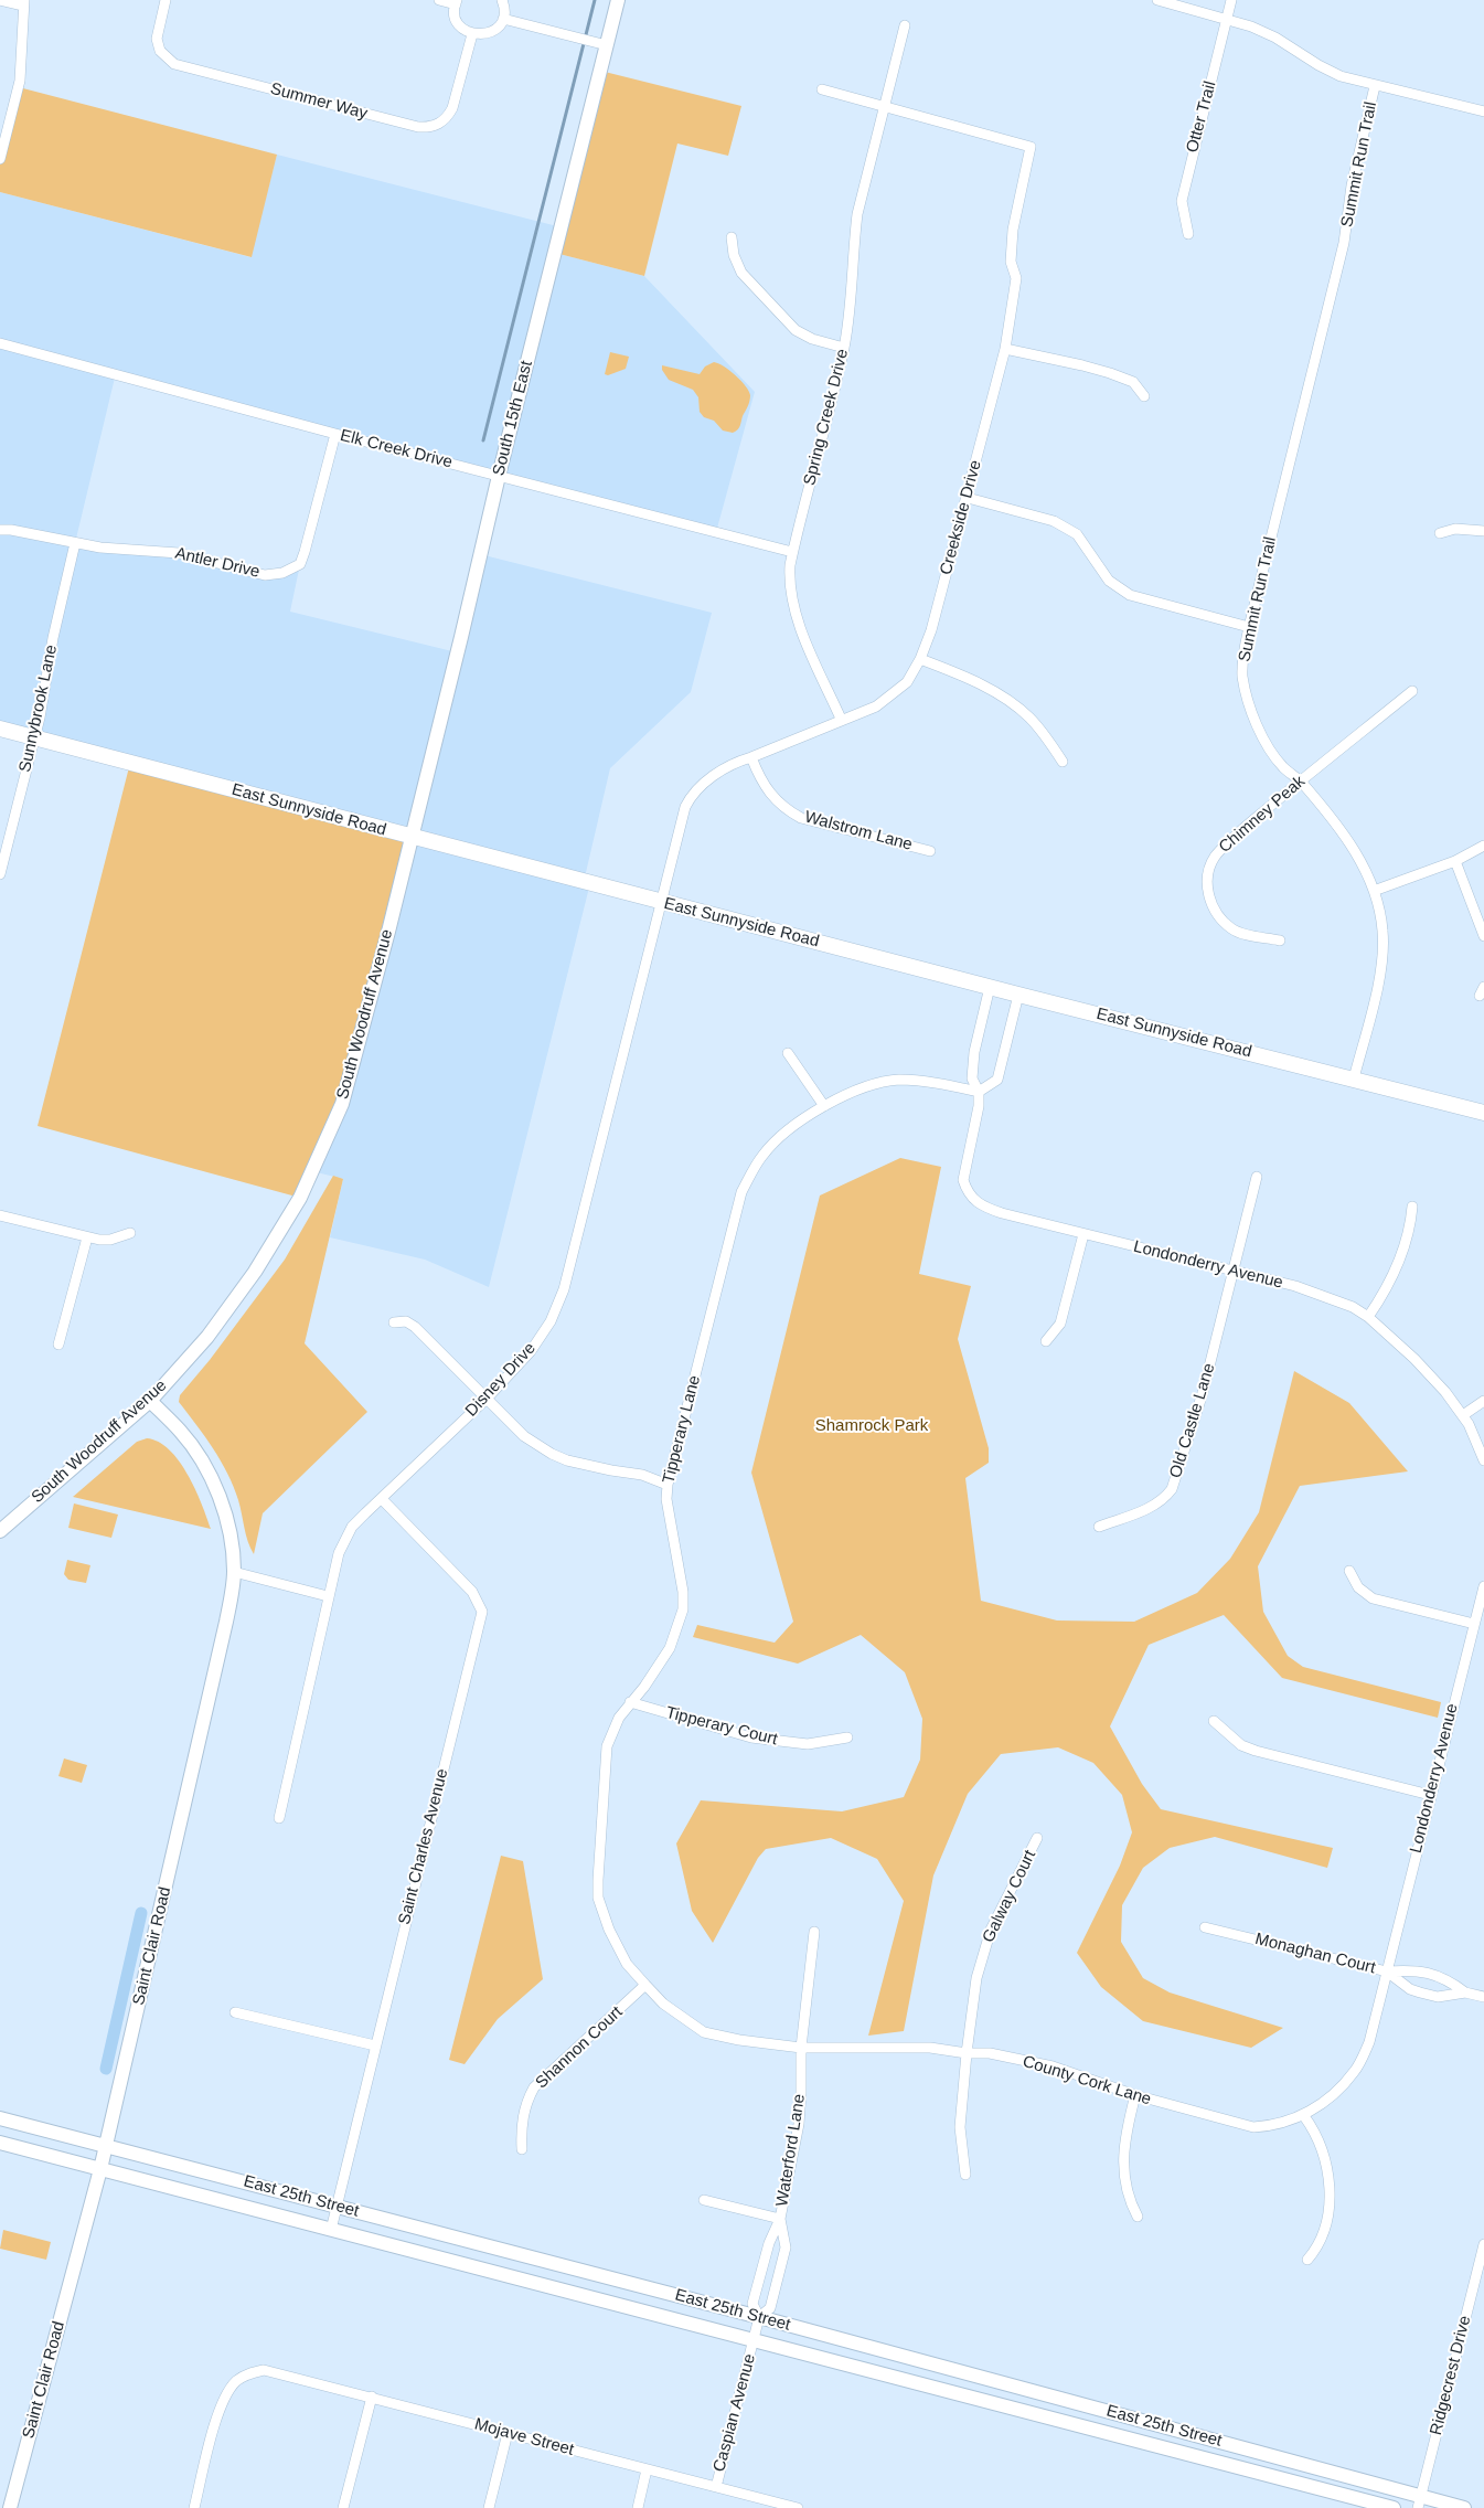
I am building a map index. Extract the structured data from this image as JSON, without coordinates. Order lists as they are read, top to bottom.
{
  "streets": {
    "main road": ["East Sunnyside Road"],
    "street": [
      "Summer Way",
      "Otter Trail",
      "Summit Run Trail",
      "Spring Creek Drive",
      "South 15th East",
      "Elk Creek Drive",
      "Creekside Drive",
      "Antler Drive",
      "Sunnybrook Lane",
      "Chimney Peak",
      "Walstrom Lane",
      "South Woodruff Avenue",
      "Londonderry Avenue",
      "Disney Drive",
      "Old Castle Lane",
      "Tipperary Lane",
      "Tipperary Court",
      "Saint Charles Avenue",
      "Galway Court",
      "Saint Clair Road",
      "Monaghan Court",
      "Shannon Court",
      "County Cork Lane",
      "Waterford Lane",
      "East 25th Street",
      "Ridgecrest Drive",
      "Caspian Avenue",
      "Mojave Street"
    ]
  },
  "crossings": [
    ["Summit Run Trail", "East Sunnyside Road"],
    ["Summit Run Trail", "Chimney Peak"],
    ["Spring Creek Drive", "Elk Creek Drive"],
    ["Spring Creek Drive", "Creekside Drive"],
    ["South 15th East", "Elk Creek Drive"],
    ["South 15th East", "East Sunnyside Road"],
    ["South 15th East", "South Woodruff Avenue"],
    ["Elk Creek Drive", "Antler Drive"],
    ["Creekside Drive", "East Sunnyside Road"],
    ["Creekside Drive", "Walstrom Lane"],
    ["Creekside Drive", "Disney Drive"],
    ["Antler Drive", "Sunnybrook Lane"],
    ["Sunnybrook Lane", "East Sunnyside Road"],
    ["East Sunnyside Road", "South Woodruff Avenue"],
    ["East Sunnyside Road", "Londonderry Avenue"],
    ["East Sunnyside Road", "Disney Drive"],
    ["South Woodruff Avenue", "Saint Clair Road"],
    ["Londonderry Avenue", "Old Castle Lane"],
    ["Londonderry Avenue", "Tipperary Lane"],
    ["Londonderry Avenue", "Monaghan Court"],
    ["Londonderry Avenue", "County Cork Lane"],
    ["Disney Drive", "Saint Charles Avenue"],
    ["Tipperary Lane", "Tipperary Court"],
    ["Tipperary Lane", "Shannon Court"],
    ["Tipperary Lane", "County Cork Lane"],
    ["Saint Charles Avenue", "East 25th Street"],
    ["Galway Court", "County Cork Lane"],
    ["Saint Clair Road", "East 25th Street"],
    ["Monaghan Court", "County Cork Lane"],
    ["Shannon Court", "County Cork Lane"],
    ["County Cork Lane", "Waterford Lane"],
    ["Waterford Lane", "East 25th Street"],
    ["Waterford Lane", "Caspian Avenue"],
    ["East 25th Street", "Ridgecrest Drive"],
    ["East 25th Street", "Caspian Avenue"],
    ["Caspian Avenue", "Mojave Street"]
  ],
  "parks": ["Shamrock Park"]
}
